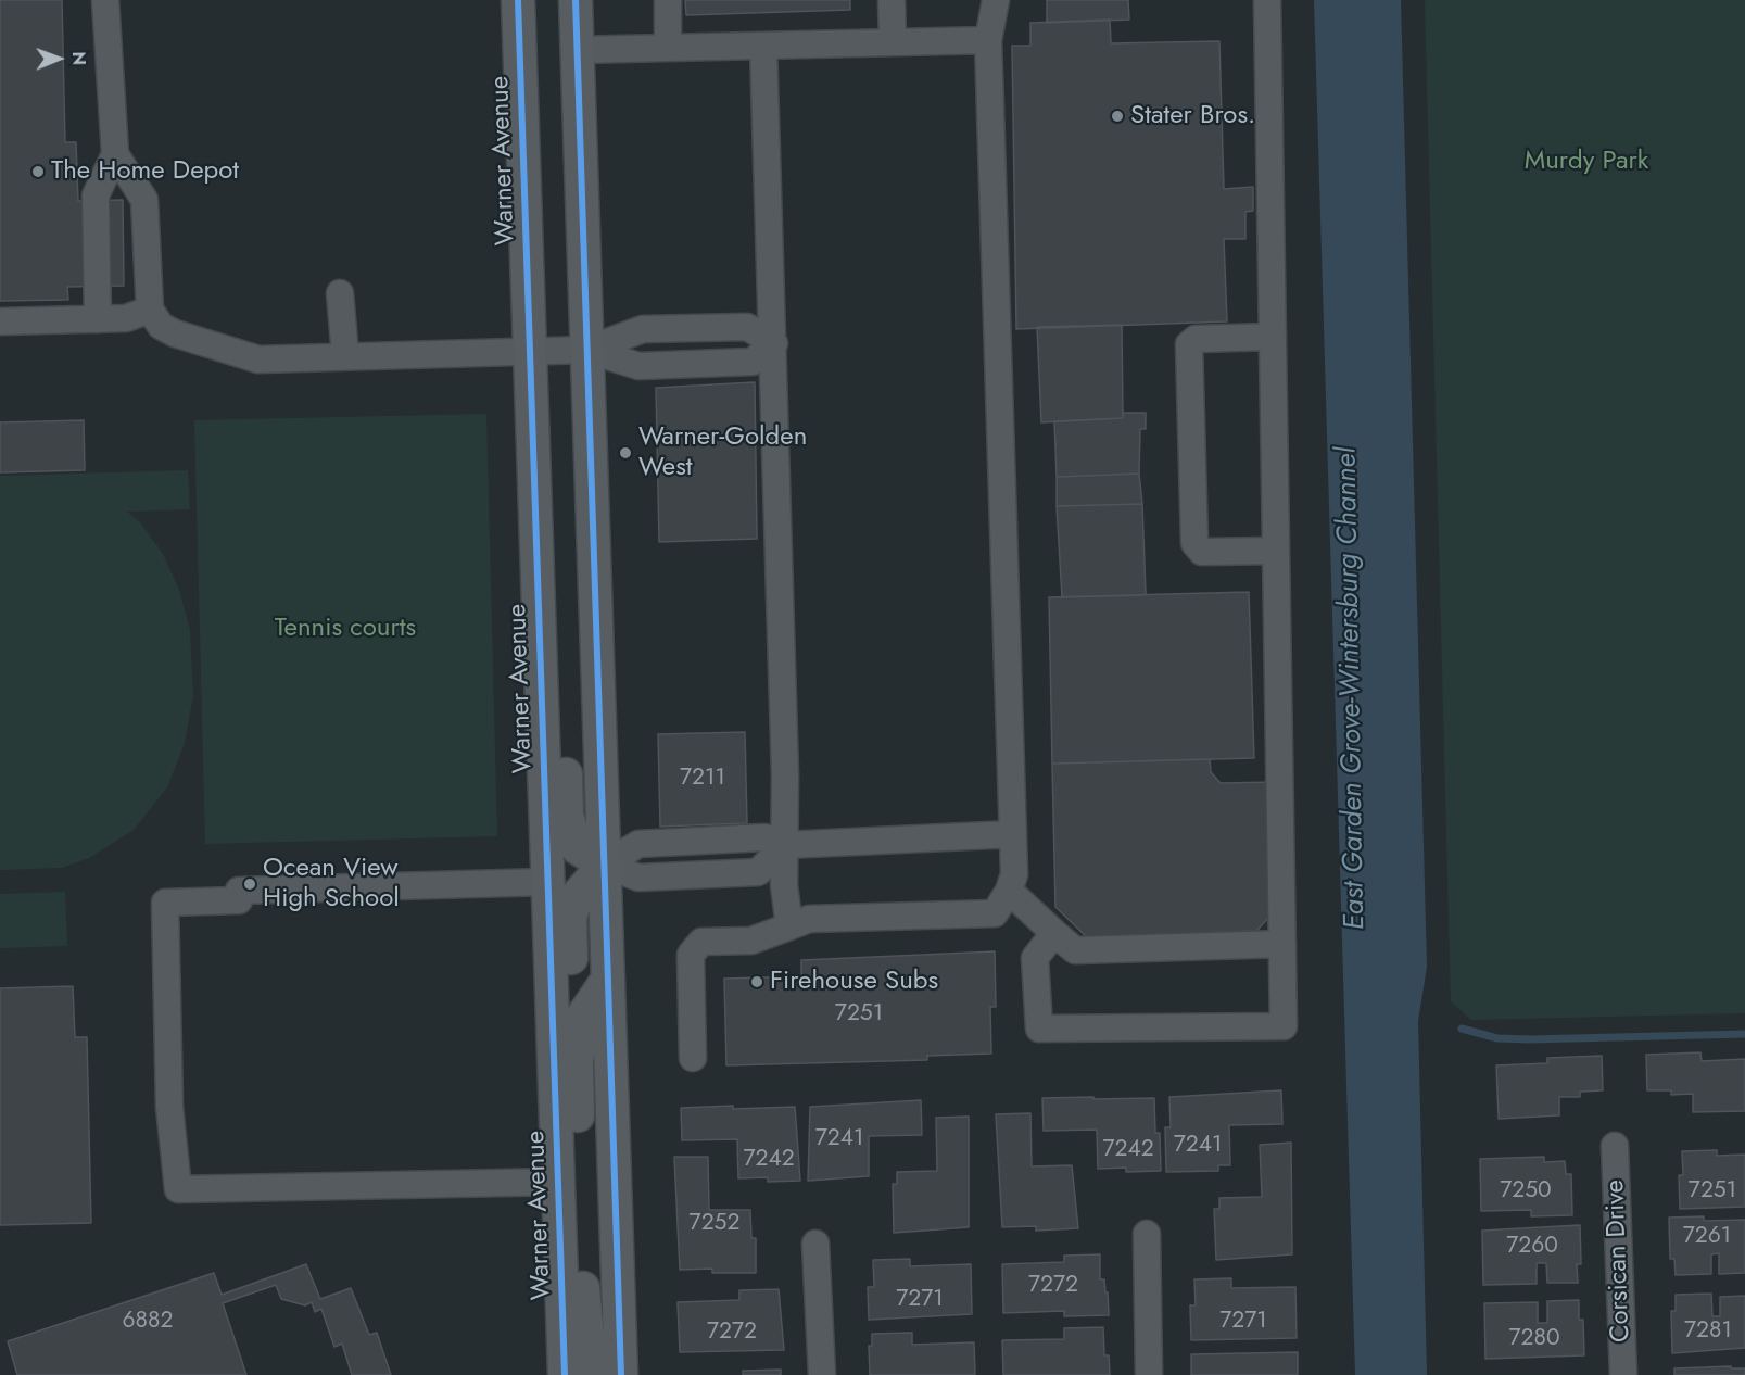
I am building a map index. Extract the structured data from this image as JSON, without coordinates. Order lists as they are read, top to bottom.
{
  "streets": {
    "main road": ["Warner Avenue"],
    "street": ["Corsican Drive"]
  },
  "water": ["East Garden Grove-Wintersburg Channel"],
  "parks": ["Murdy Park", "Tennis courts"],
  "places": [
    "Stater Bros.",
    "The Home Depot",
    "Warner-Golden West",
    "Ocean View High School",
    "Firehouse Subs"
  ],
  "house_numbers": [
    "7211",
    "7251",
    "7241",
    "7241",
    "7242",
    "7242",
    "7250",
    "7251",
    "7252",
    "7261",
    "7260",
    "7272",
    "7271",
    "6882",
    "7271",
    "7281",
    "7272",
    "7280"
  ],
  "north": "right"
}
